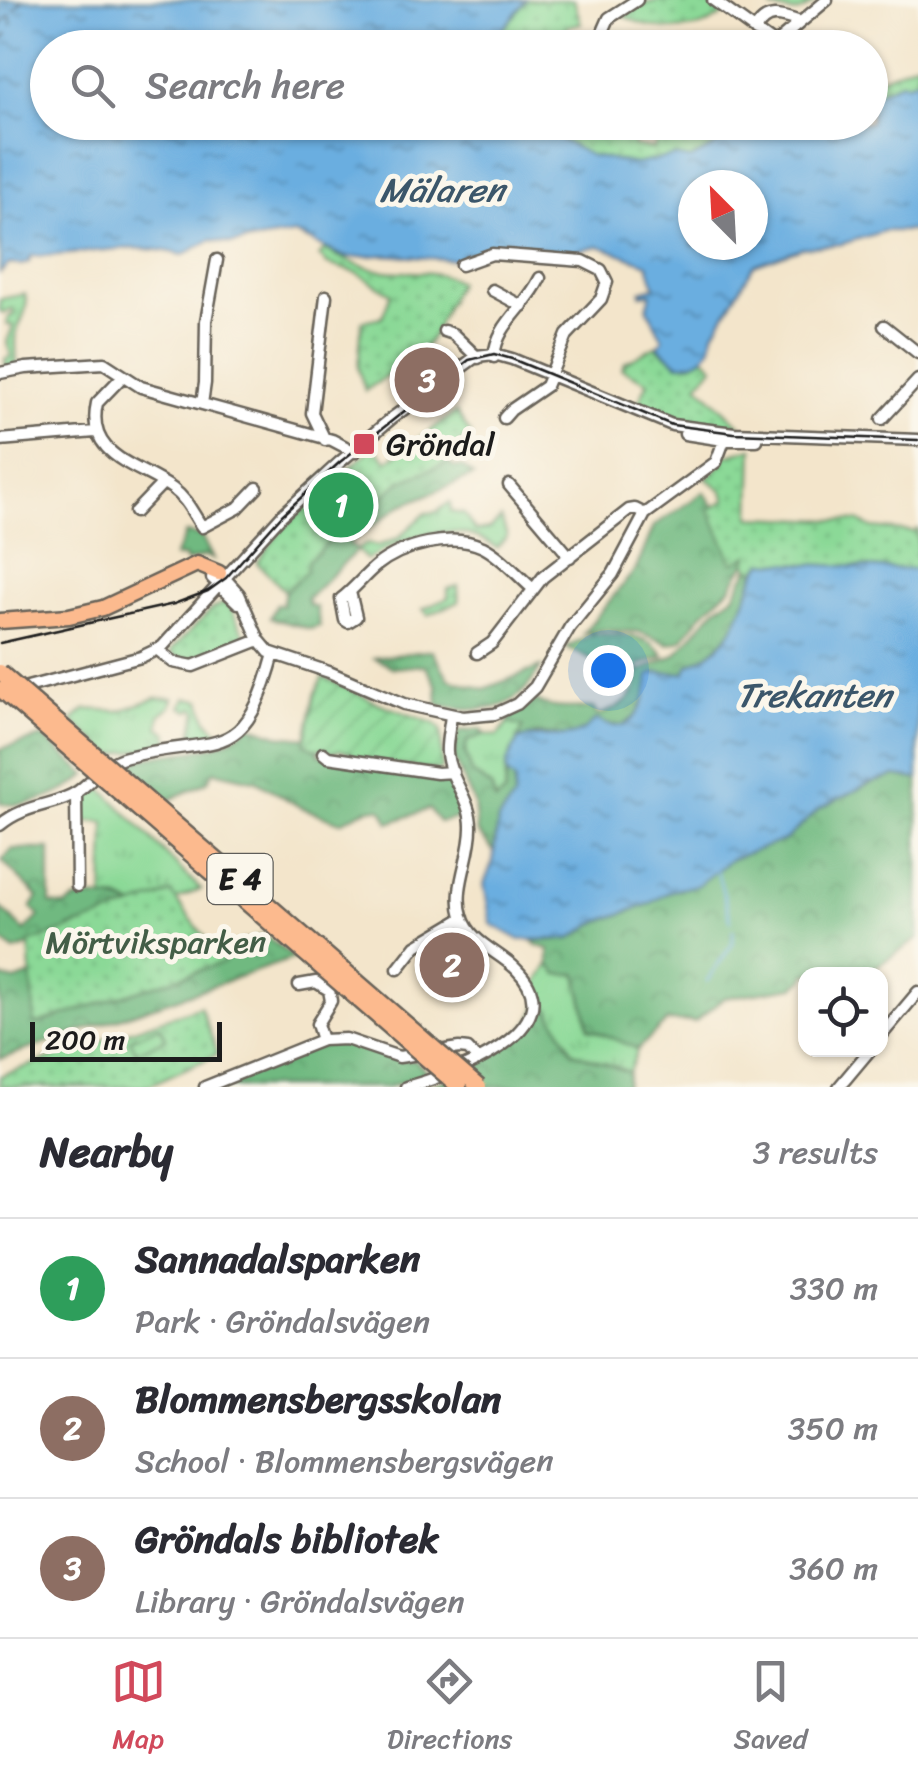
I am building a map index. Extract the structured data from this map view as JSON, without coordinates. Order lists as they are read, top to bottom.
{
  "streets": {
    "highway": ["E 4"]
  },
  "water": ["Mälaren", "Trekanten"],
  "parks": ["Mörtviksparken"],
  "places": {
    "transit": ["Gröndal"]
  },
  "scale_bar": "200 m",
  "north": "top left",
  "page": {
    "search": "Search here",
    "pins": ["3", "1", "2"],
    "scale": "200 m",
    "heading": ["Nearby", "3 results"],
    "list": [
      {
        "mark": "1",
        "name": "Sannadalsparken",
        "note": "Park · Gröndalsvägen",
        "value": "330 m"
      },
      {
        "mark": "2",
        "name": "Blommensbergsskolan",
        "note": "School · Blommensbergsvägen",
        "value": "350 m"
      },
      {
        "mark": "3",
        "name": "Gröndals bibliotek",
        "note": "Library · Gröndalsvägen",
        "value": "360 m"
      }
    ],
    "nav": ["Map", "Directions", "Saved"]
  }
}
